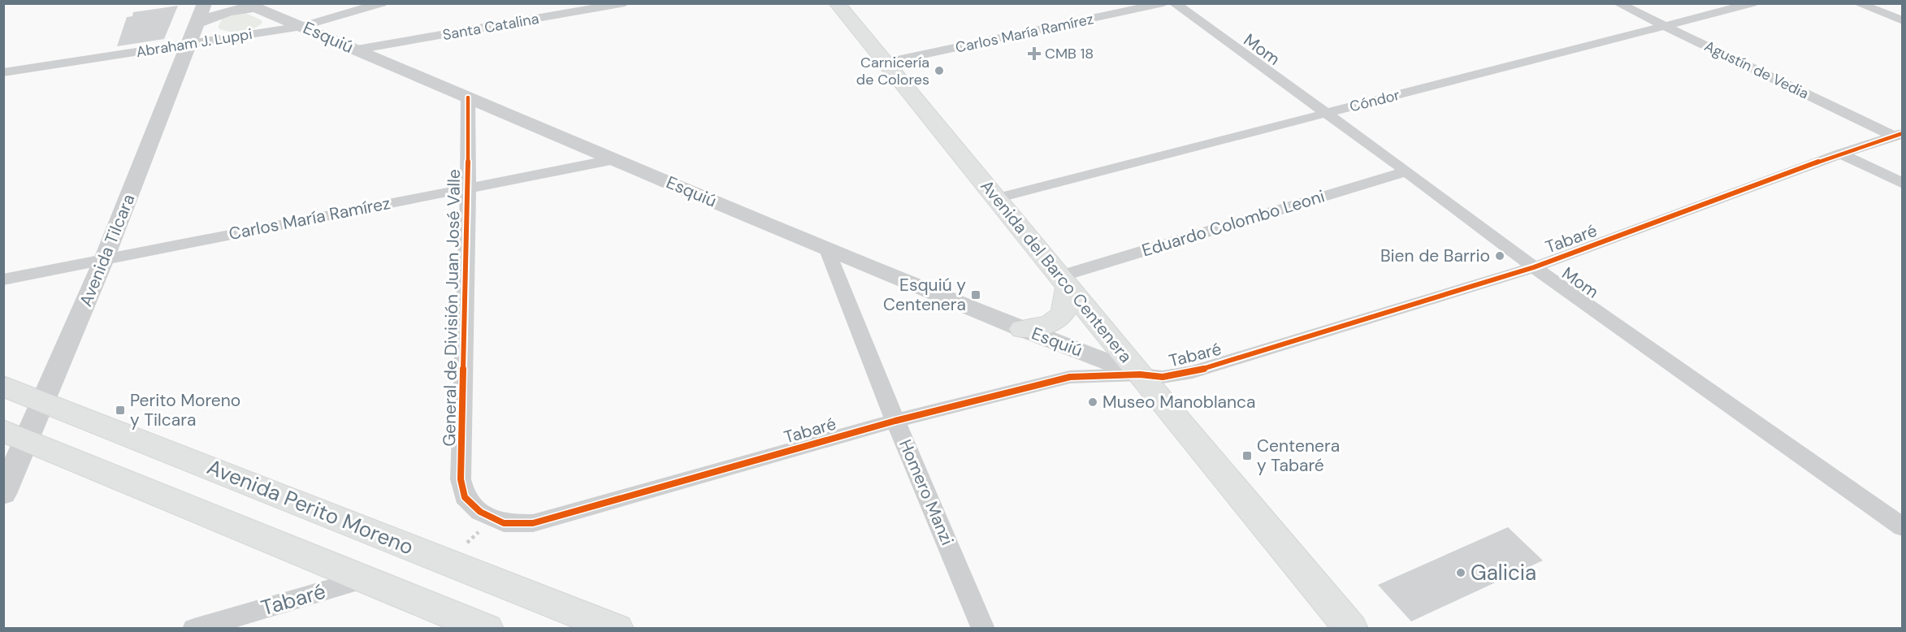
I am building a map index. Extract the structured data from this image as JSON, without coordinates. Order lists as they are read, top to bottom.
{
  "streets": {
    "main road": ["Avenida del Barco Centenera", "Avenida Perito Moreno"],
    "street": [
      "Santa Catalina",
      "Carlos María Ramírez",
      "Esquiú",
      "Abraham J. Luppi",
      "Mom",
      "Agustín de Vedia",
      "Cóndor",
      "Eduardo Colombo Leoni",
      "Tabaré",
      "Avenida Tilcara",
      "General de División Juan José Valle",
      "Homero Manzi"
    ]
  },
  "crossings": [
    ["Santa Catalina", "Esquiú"],
    ["Carlos María Ramírez", "Esquiú"],
    ["Carlos María Ramírez", "Avenida Tilcara"],
    ["Carlos María Ramírez", "Avenida del Barco Centenera"],
    ["Carlos María Ramírez", "General de División Juan José Valle"],
    ["Esquiú", "Abraham J. Luppi"],
    ["Esquiú", "Tabaré"],
    ["Esquiú", "Avenida del Barco Centenera"],
    ["Esquiú", "General de División Juan José Valle"],
    ["Esquiú", "Homero Manzi"],
    ["Abraham J. Luppi", "Avenida Tilcara"],
    ["Mom", "Cóndor"],
    ["Mom", "Eduardo Colombo Leoni"],
    ["Mom", "Tabaré"],
    ["Agustín de Vedia", "Cóndor"],
    ["Agustín de Vedia", "Tabaré"],
    ["Cóndor", "Avenida del Barco Centenera"],
    ["Eduardo Colombo Leoni", "Avenida del Barco Centenera"],
    ["Tabaré", "Avenida del Barco Centenera"],
    ["Tabaré", "General de División Juan José Valle"],
    ["Tabaré", "Homero Manzi"],
    ["Avenida Tilcara", "Avenida Perito Moreno"]
  ],
  "places": {
    "health": ["CMB 18"],
    "other": [
      "Carnicería de Colores",
      "Bien de Barrio",
      "Museo Manoblanca",
      "Galicia"
    ],
    "transit": ["Esquiú y Centenera", "Perito Moreno y Tilcara", "Centenera y Tabaré"]
  }
}
